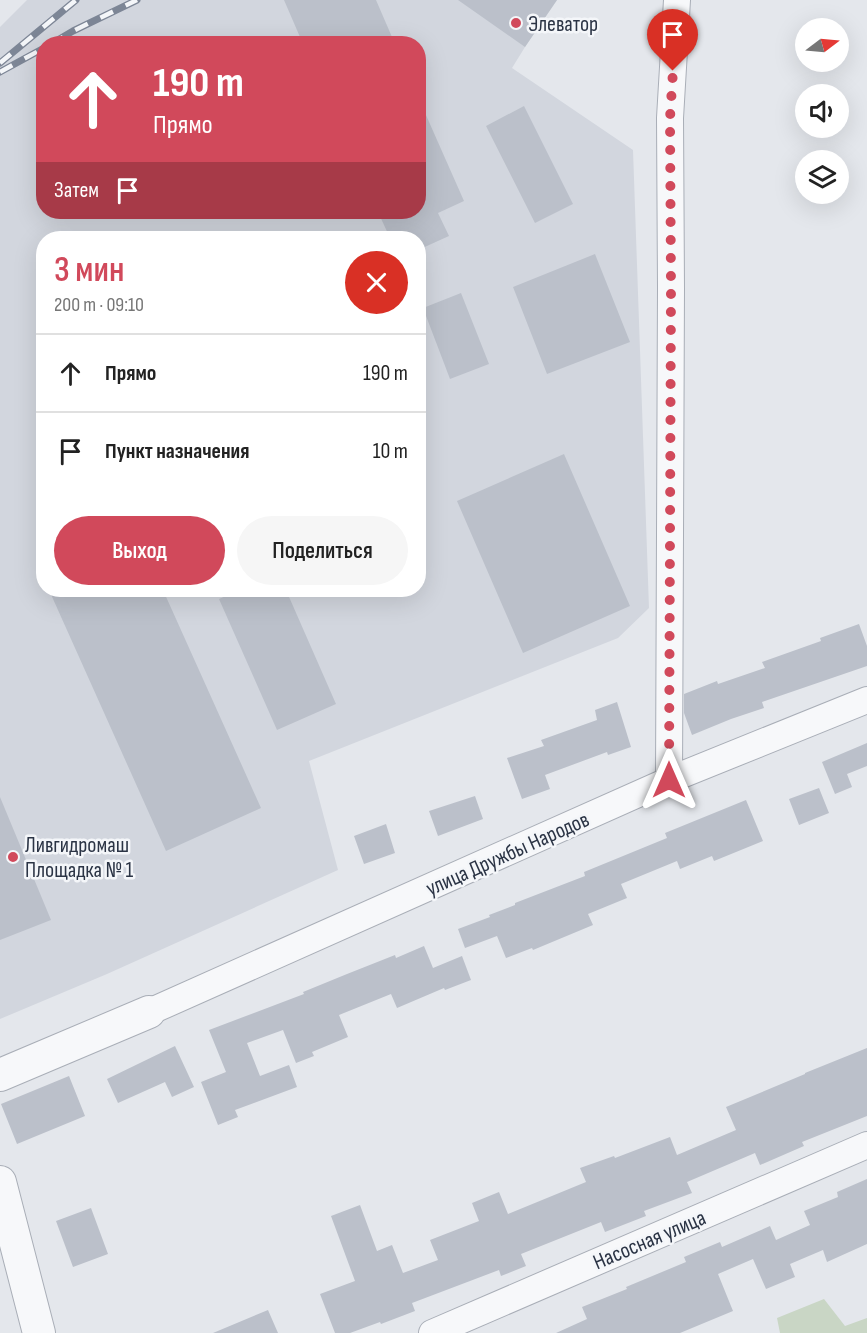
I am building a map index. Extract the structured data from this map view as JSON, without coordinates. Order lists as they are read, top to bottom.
{
  "streets": {
    "street": ["улица Дружбы Народов", "Насосная улица"]
  },
  "places": ["Элеватор", "Ливгидромаш Площадка № 1"],
  "north": "right",
  "page": {
    "turn": ["190 m", "Прямо"],
    "then": "Затем",
    "heading": ["3 мин", "200 m · 09:10"],
    "list": [
      {
        "name": "Прямо",
        "value": "190 m"
      },
      {
        "name": "Пункт назначения",
        "value": "10 m"
      }
    ],
    "buttons": ["Выход", "Поделиться"]
  }
}
